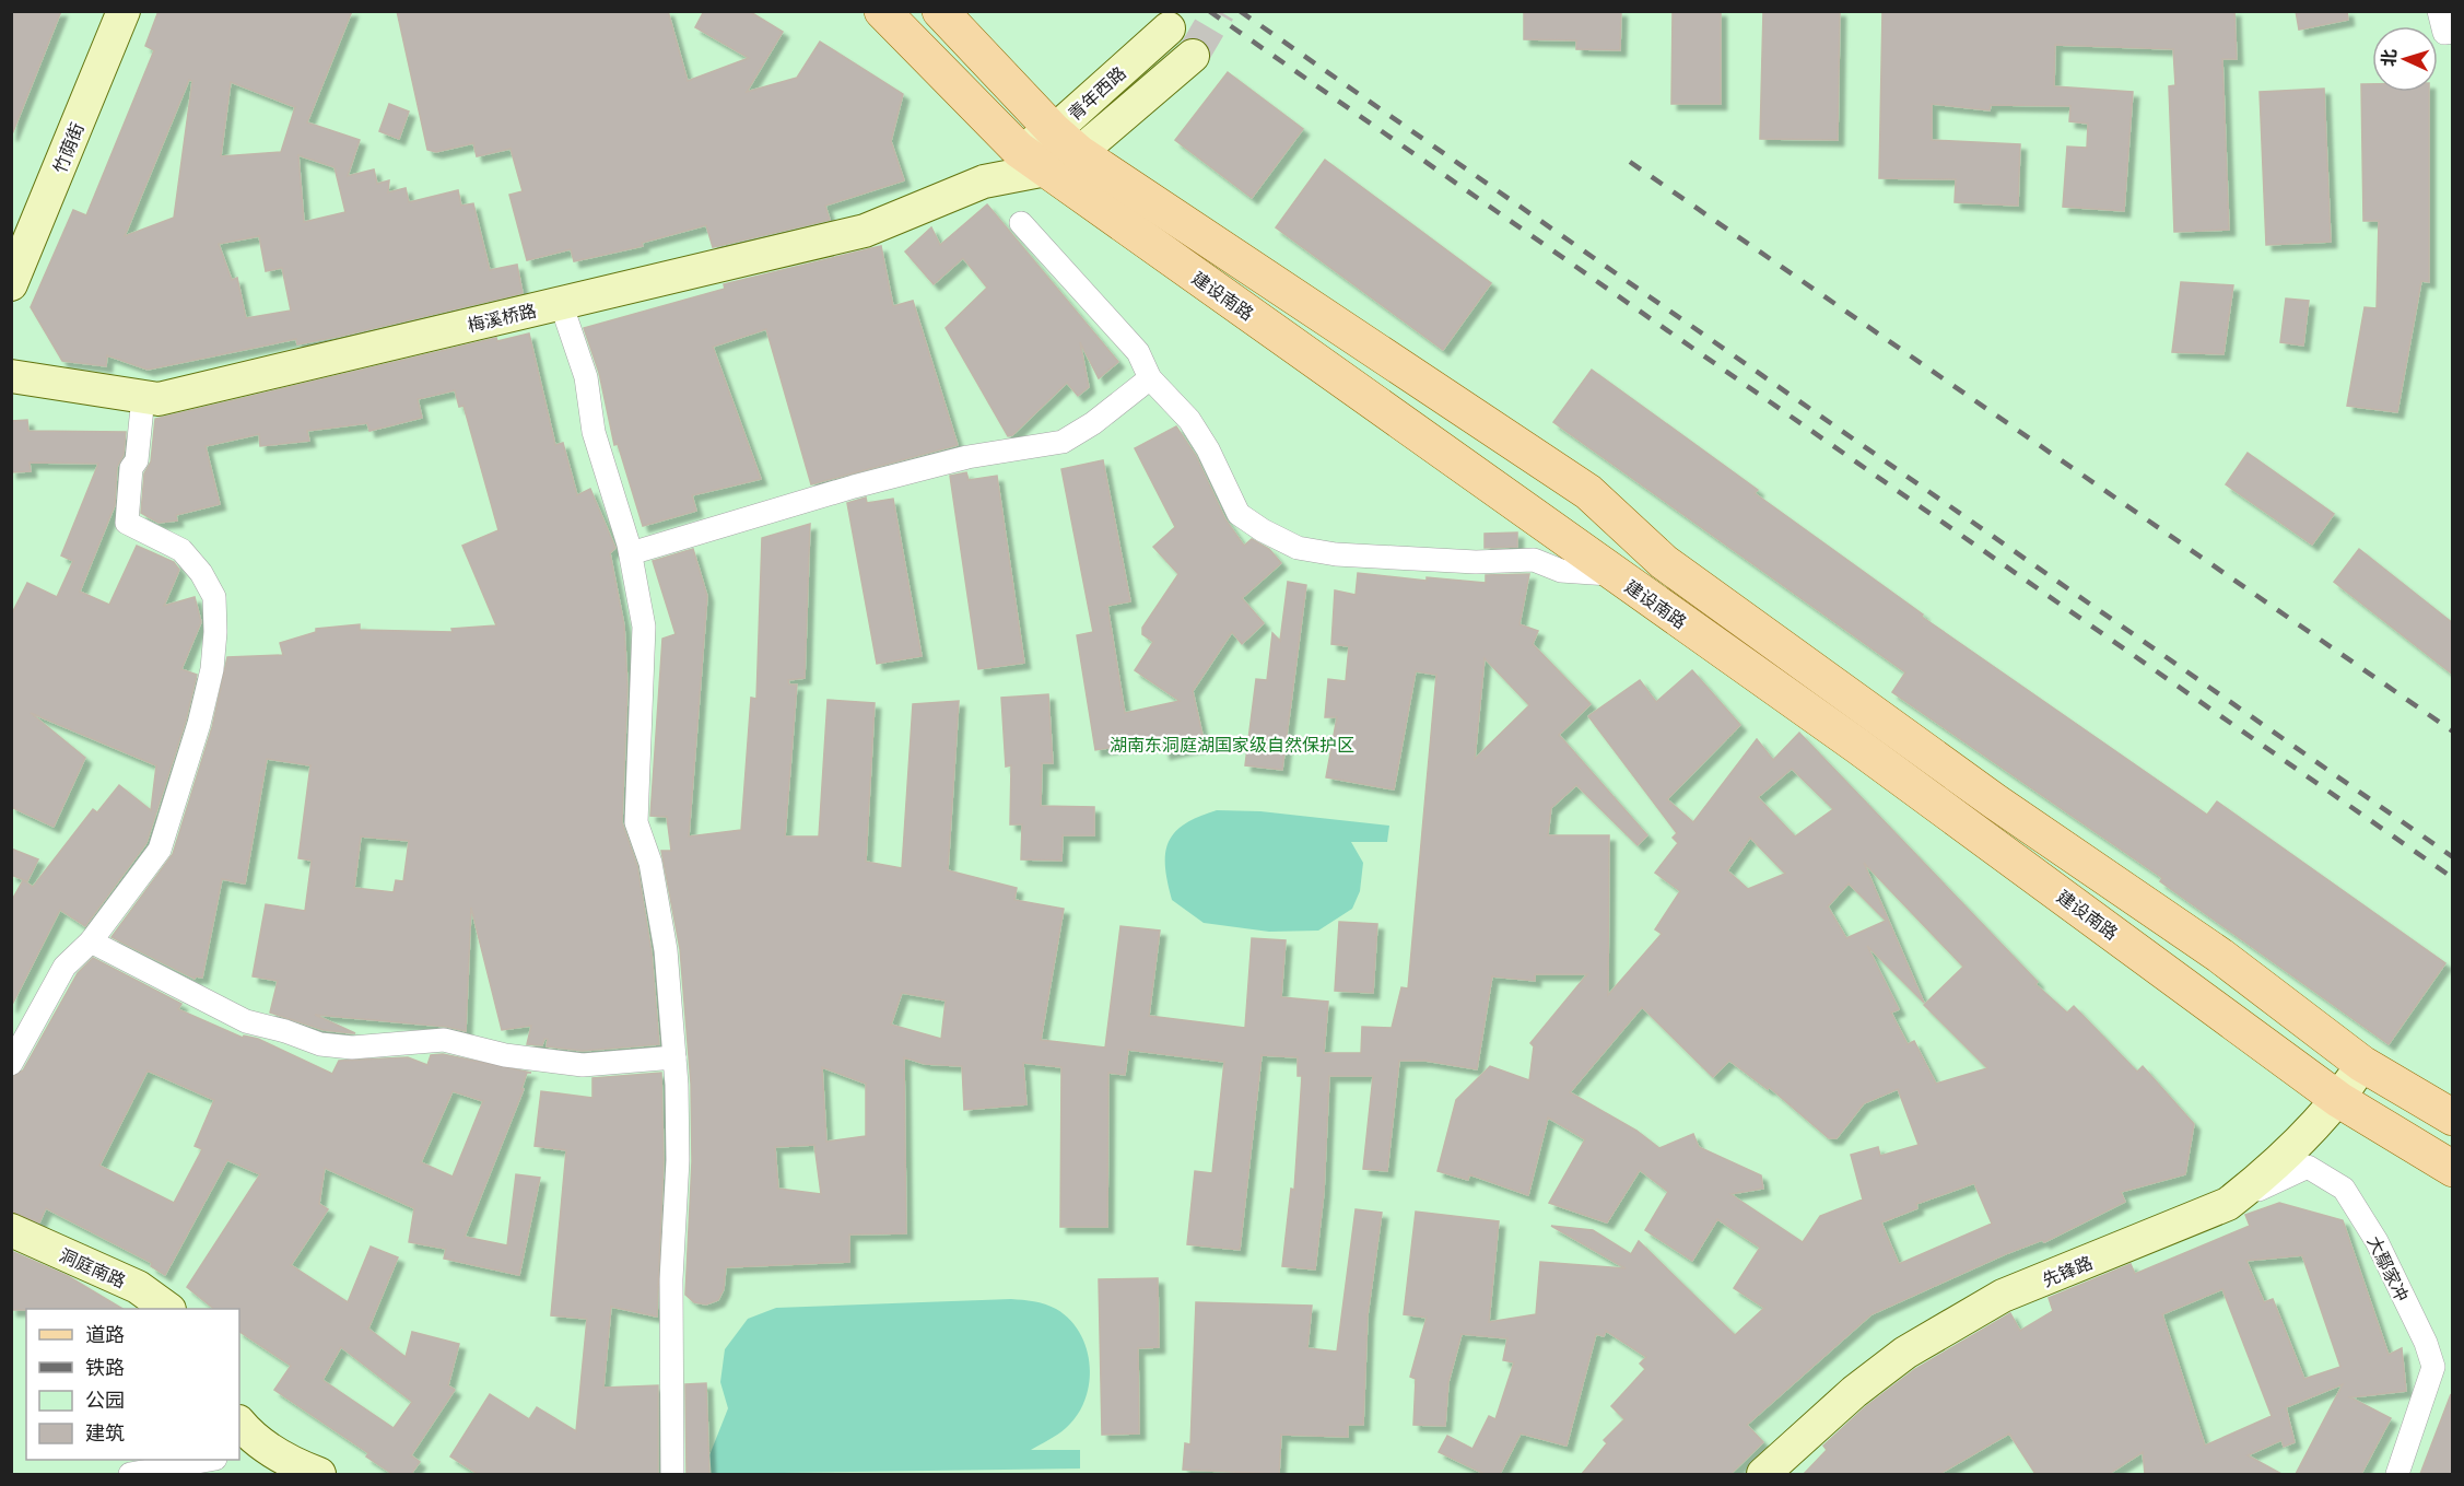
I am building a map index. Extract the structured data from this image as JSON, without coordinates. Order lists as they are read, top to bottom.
{
  "streets": {
    "main road": [
      "青年西路",
      "竹荫街",
      "建设南路",
      "梅溪桥路",
      "洞庭南路",
      "先锋路"
    ],
    "street": ["大鄢家冲"]
  },
  "crossings": [
    ["青年西路", "建设南路"],
    ["青年西路", "梅溪桥路"],
    ["建设南路", "先锋路"],
    ["大鄢家冲", "先锋路"]
  ],
  "parks": ["湖南东洞庭湖国家级自然保护区"],
  "legend": [
    "道路",
    "铁路",
    "公园",
    "建筑"
  ],
  "north": "left"
}
